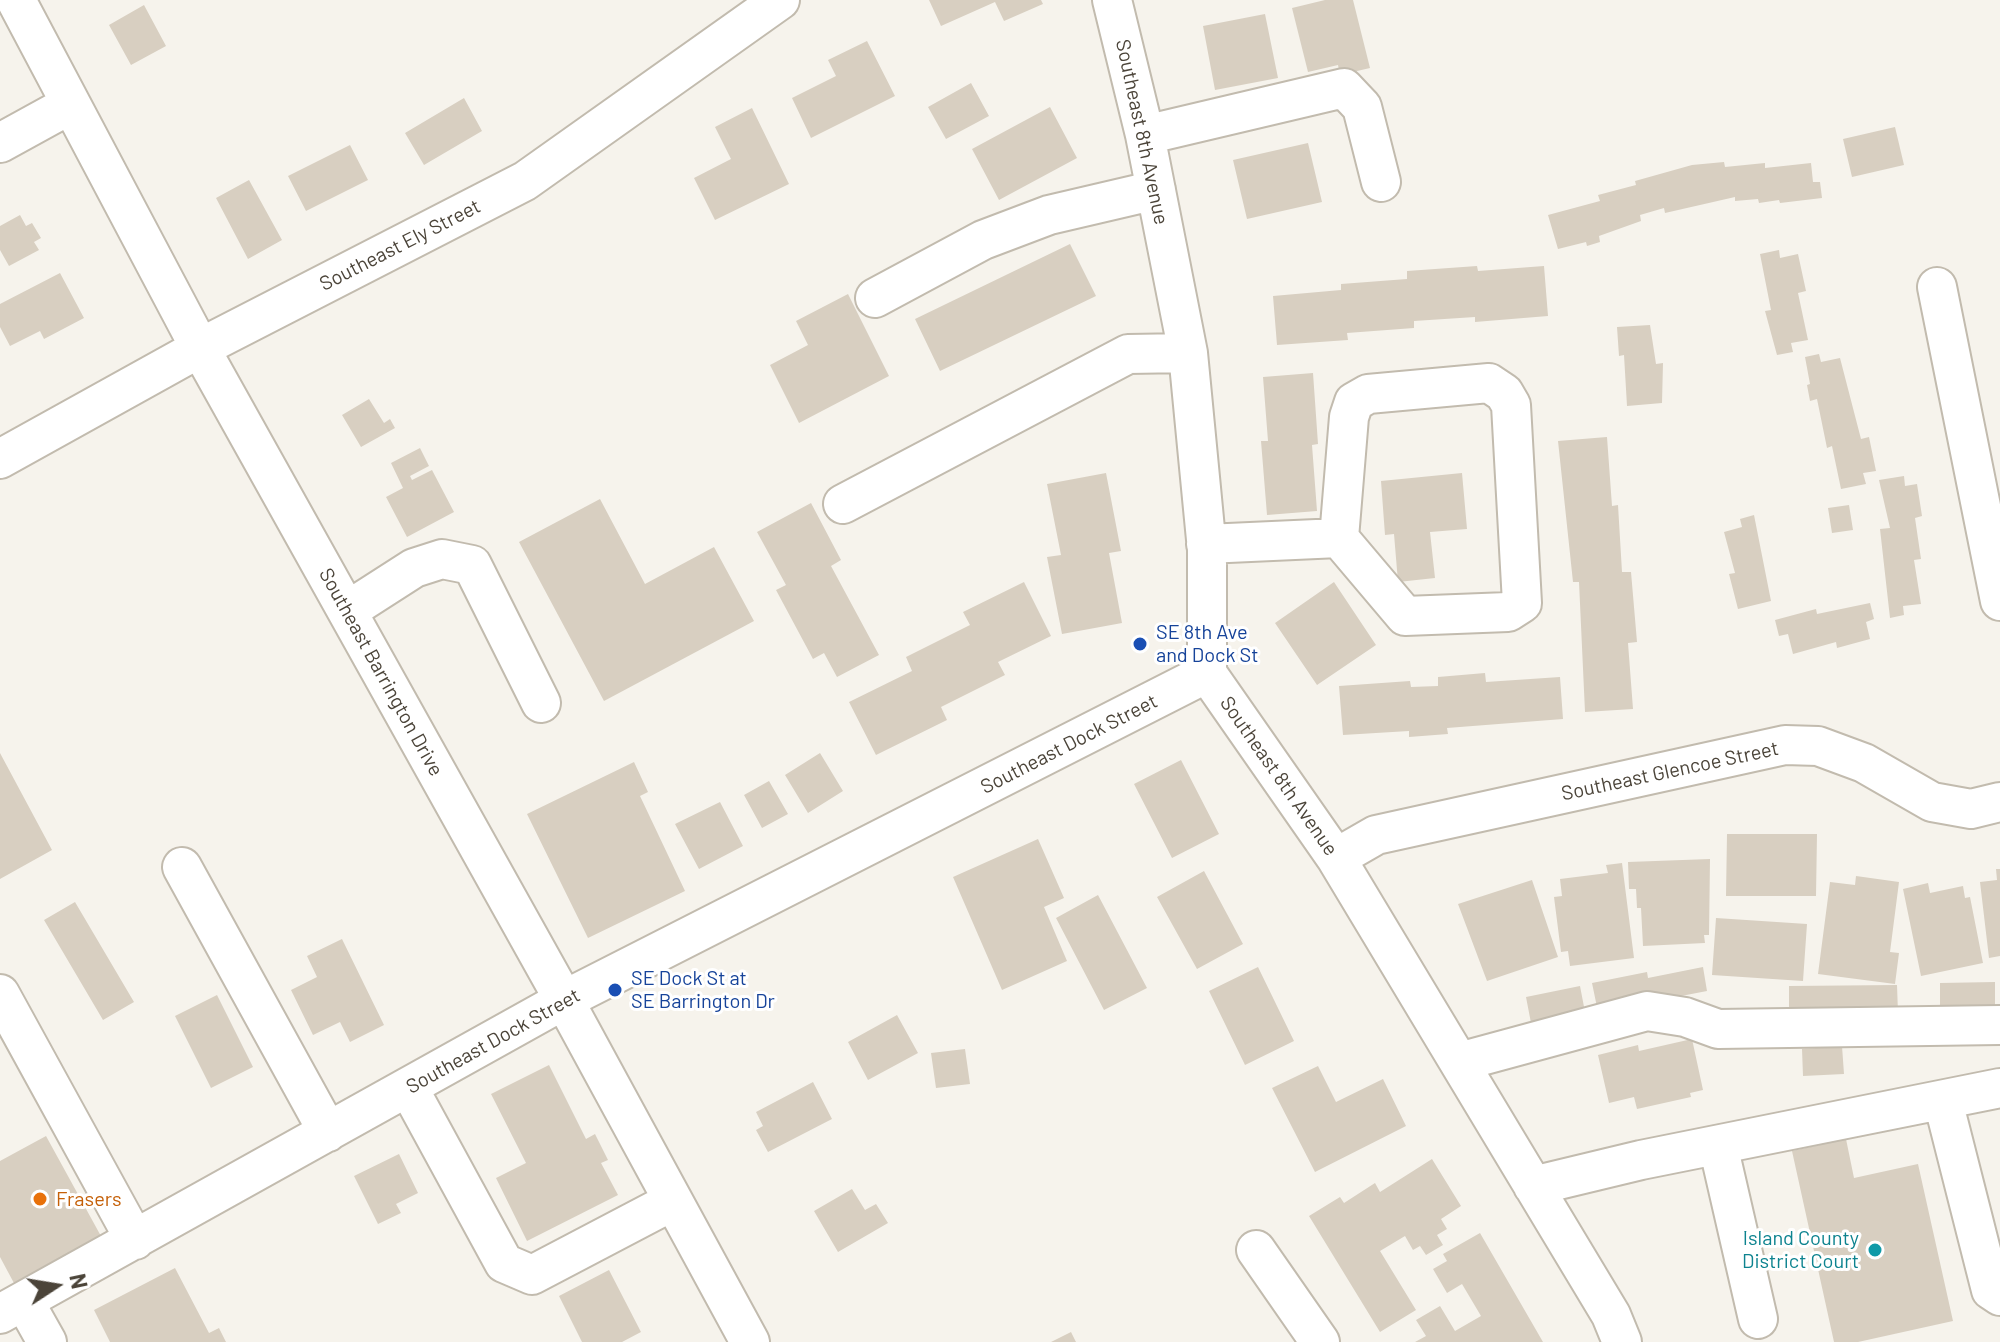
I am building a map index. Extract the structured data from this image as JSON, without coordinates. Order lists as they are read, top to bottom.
{
  "streets": {
    "street": [
      "Southeast 8th Avenue",
      "Southeast Ely Street",
      "Southeast Barrington Drive",
      "Southeast Dock Street",
      "Southeast Glencoe Street"
    ]
  },
  "crossings": [
    ["Southeast 8th Avenue", "Southeast Dock Street"],
    ["Southeast 8th Avenue", "Southeast Glencoe Street"],
    ["Southeast Ely Street", "Southeast Barrington Drive"],
    ["Southeast Barrington Drive", "Southeast Dock Street"]
  ],
  "places": [
    "SE 8th Ave and Dock St",
    "SE Dock St at SE Barrington Dr",
    "Frasers",
    "Island County District Court"
  ],
  "north": "right"
}
